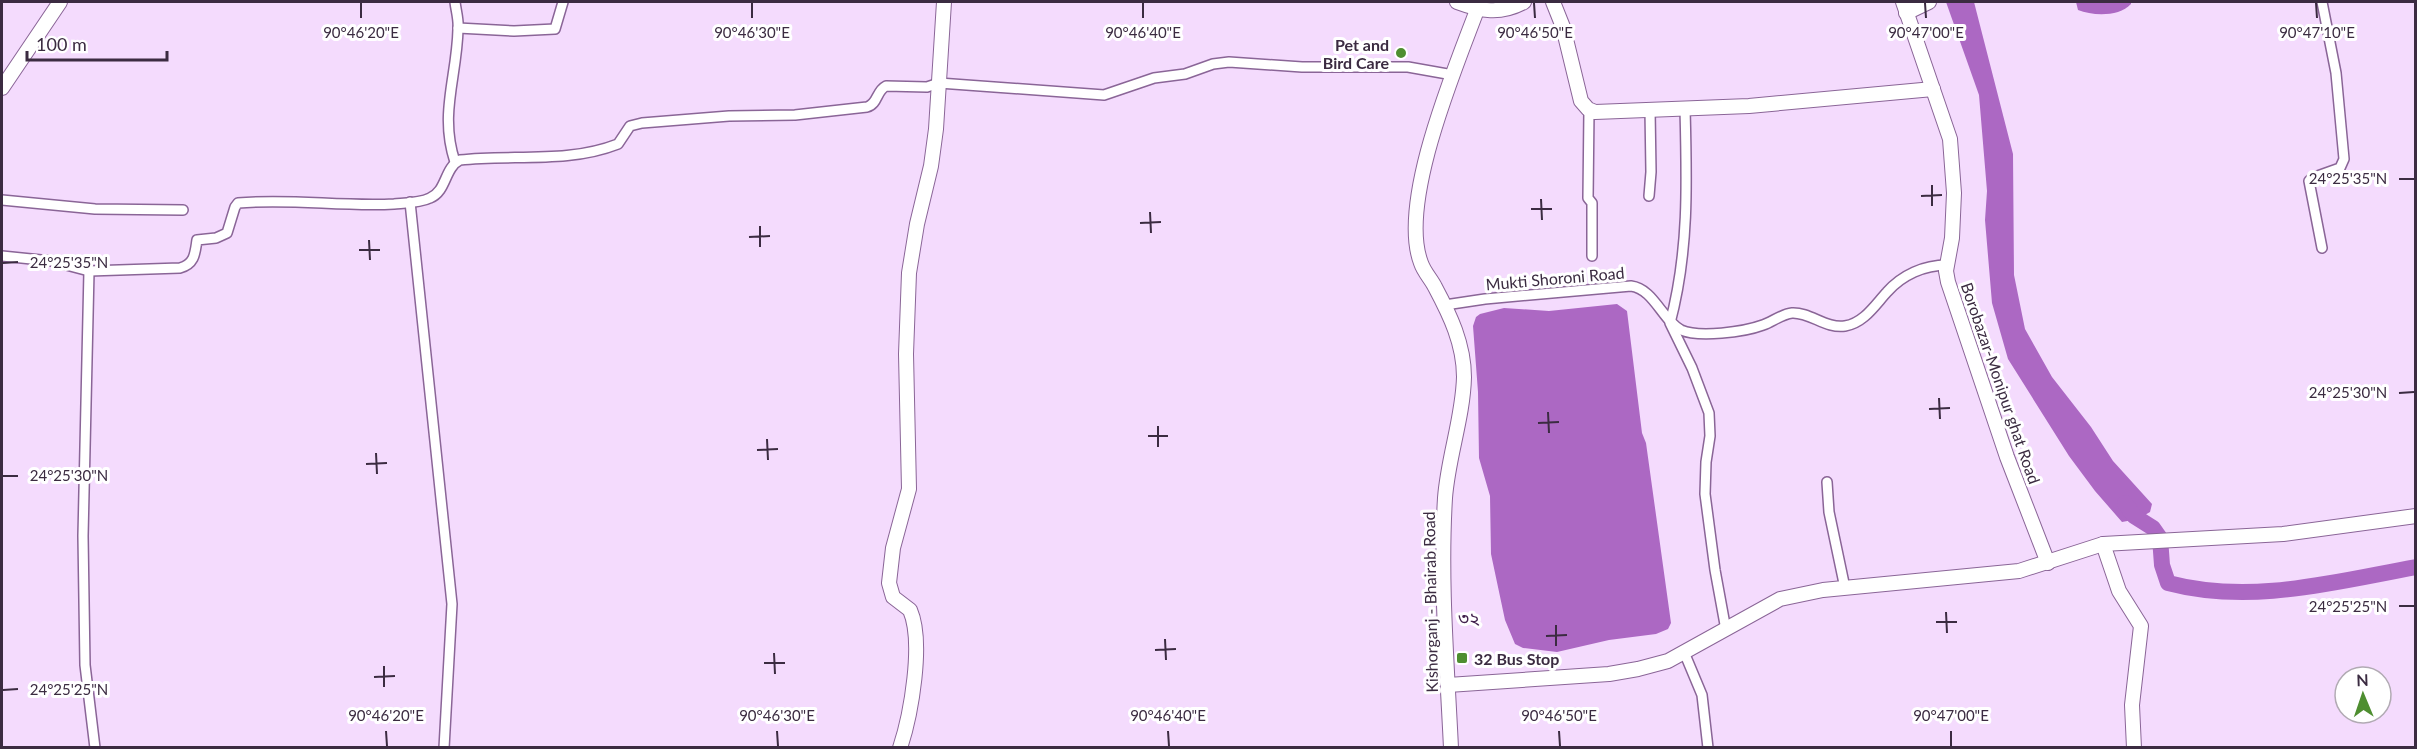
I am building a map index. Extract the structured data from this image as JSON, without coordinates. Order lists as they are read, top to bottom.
{
  "streets": {
    "street": ["Mukti Shoroni Road", "Borobazar-Monipur ghat Road", "Kishorganj - Bhairab Road"]
  },
  "crossings": [
    ["Mukti Shoroni Road", "Kishorganj - Bhairab Road"]
  ],
  "districts": ["৩২"],
  "places": {
    "other": ["Pet and Bird Care"],
    "transit": ["32 Bus Stop"]
  },
  "scale_bar": "100 m",
  "north": "top",
  "coordinates": [
    "90°46'20\"E",
    "90°46'30\"E",
    "90°46'40\"E",
    "90°46'50\"E",
    "90°47'00\"E",
    "90°47'10\"E",
    "24°25'35\"N",
    "24°25'30\"N",
    "24°25'25\"N"
  ]
}
